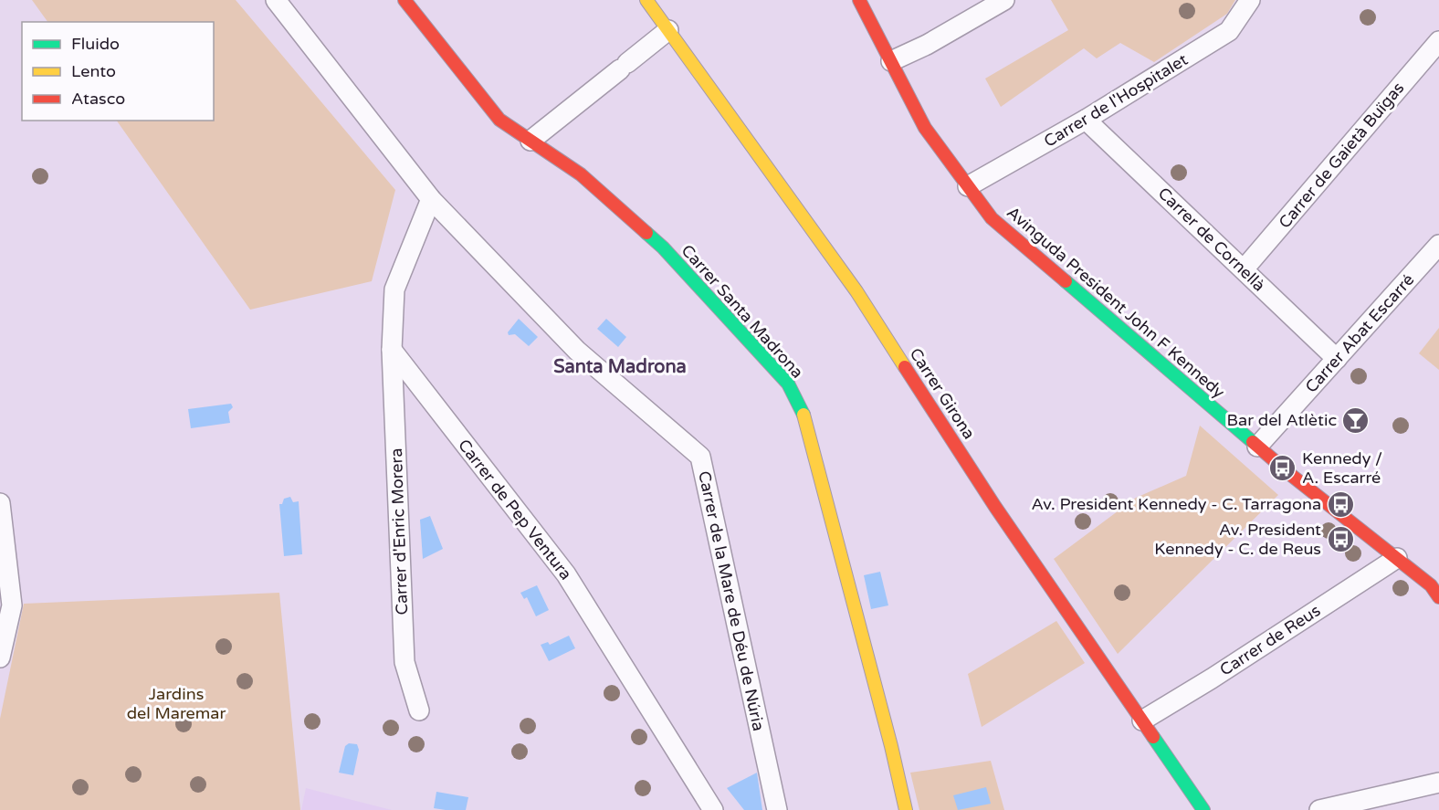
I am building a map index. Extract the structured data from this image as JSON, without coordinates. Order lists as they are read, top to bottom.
{
  "streets": {
    "street": [
      "Carrer de l'Hospitalet",
      "Carrer de Gaietà Buïgas",
      "Carrer de Cornellà",
      "Avinguda President John F Kennedy",
      "Carrer Santa Madrona",
      "Carrer Abat Escarré",
      "Carrer Girona",
      "Carrer de Pep Ventura",
      "Carrer d'Enric Morera",
      "Carrer de la Mare de Déu de Núria",
      "Carrer de Reus"
    ]
  },
  "crossings": [
    ["Carrer de l'Hospitalet", "Carrer de Cornellà"],
    ["Carrer de l'Hospitalet", "Avinguda President John F Kennedy"],
    ["Carrer de Gaietà Buïgas", "Carrer de Cornellà"],
    ["Carrer de Cornellà", "Carrer Abat Escarré"],
    ["Avinguda President John F Kennedy", "Carrer Abat Escarré"],
    ["Avinguda President John F Kennedy", "Carrer de Reus"],
    ["Carrer Girona", "Carrer de Reus"],
    ["Carrer de Pep Ventura", "Carrer d'Enric Morera"]
  ],
  "districts": ["Santa Madrona"],
  "parks": ["Jardins del Maremar"],
  "places": {
    "bar": ["Bar del Atlètic"],
    "bus stop": ["Kennedy / A. Escarré", "Av. President Kennedy - C. Tarragona", "Av. President Kennedy - C. de Reus"]
  },
  "legend": ["Fluido", "Lento", "Atasco"]
}
